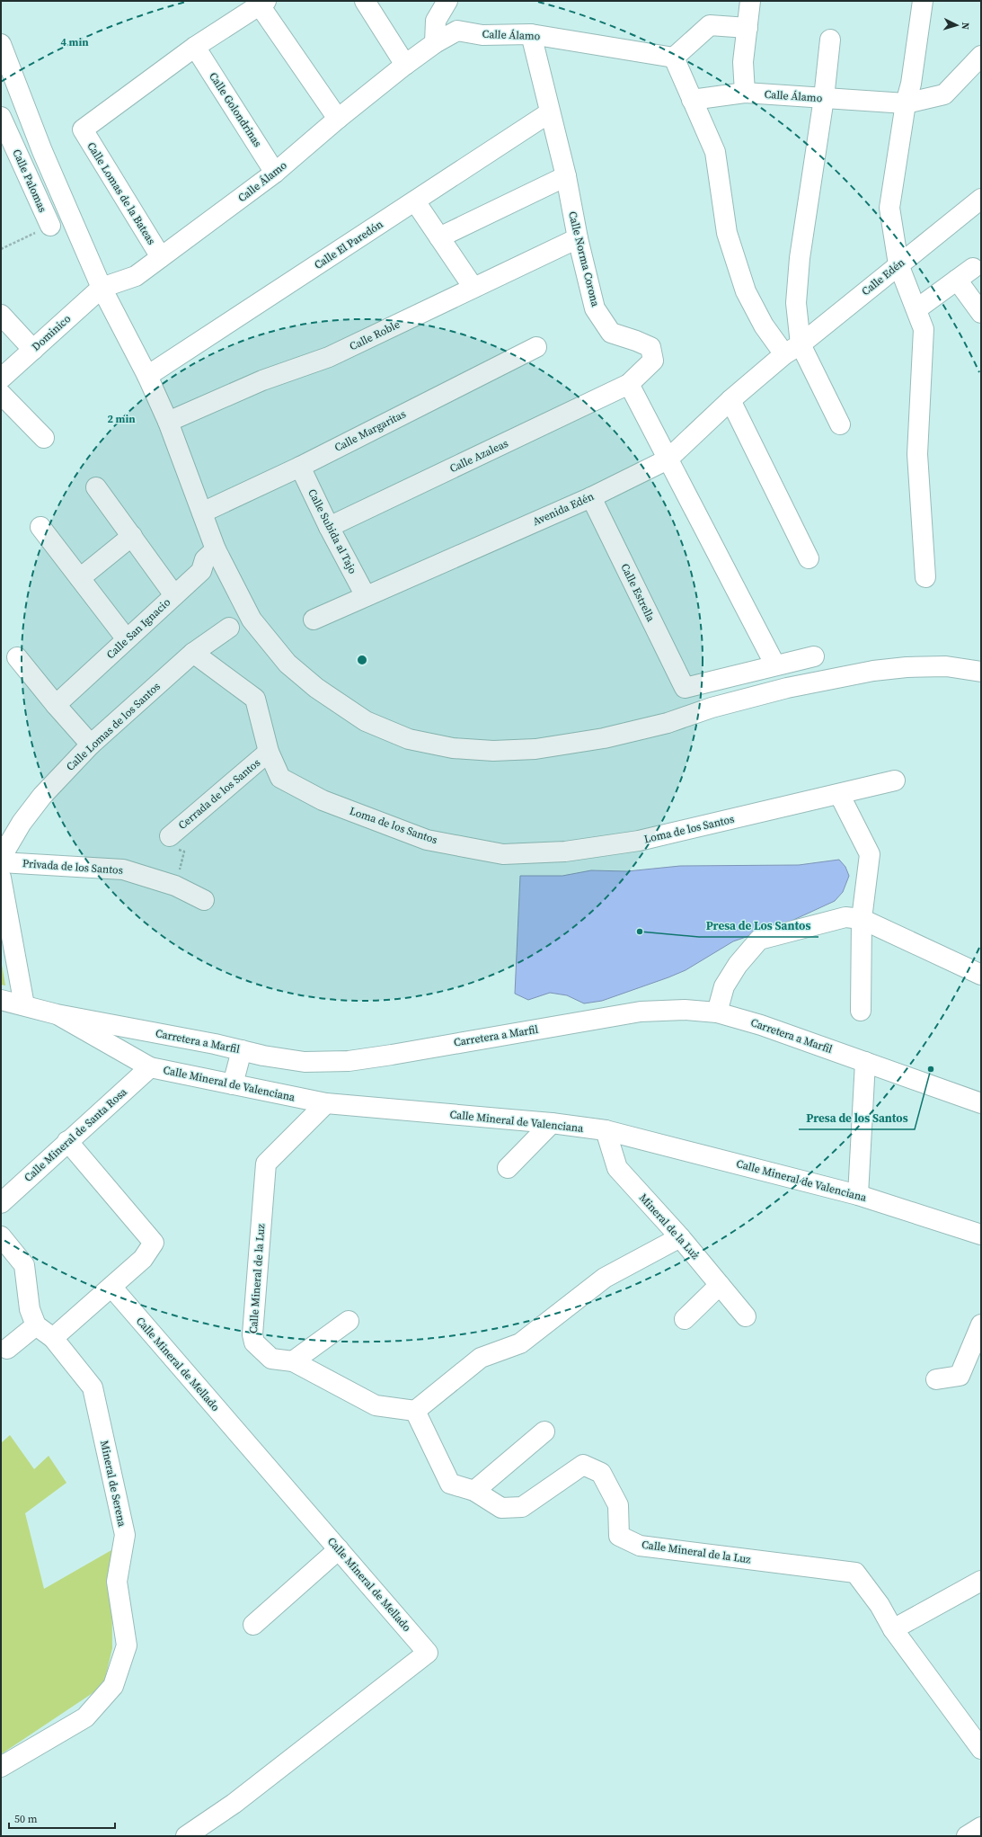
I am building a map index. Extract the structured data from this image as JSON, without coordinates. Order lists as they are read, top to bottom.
{
  "streets": {
    "street": [
      "Calle Álamo",
      "Calle Golondrinas",
      "Calle Palomas",
      "Calle Lomas de la Bateas",
      "Calle El Paredón",
      "Calle Norma Corona",
      "Calle Edén",
      "Dominico",
      "Calle Roble",
      "Calle Margaritas",
      "Calle Azaleas",
      "Avenida Edén",
      "Calle Subida al Tajo",
      "Calle Estrella",
      "Calle San Ignacio",
      "Calle Lomas de los Santos",
      "Cerrada de los Santos",
      "Loma de los Santos",
      "Privada de los Santos",
      "Carretera a Marfil",
      "Calle Mineral de Valenciana",
      "Calle Mineral de Santa Rosa",
      "Mineral de la Luz",
      "Calle Mineral de la Luz",
      "Calle Mineral de Mellado",
      "Mineral de Serena"
    ]
  },
  "crossings": [
    ["Calle Álamo", "Calle Golondrinas"],
    ["Calle Álamo", "Calle Lomas de la Bateas"],
    ["Calle Álamo", "Calle Norma Corona"],
    ["Calle Álamo", "Dominico"],
    ["Calle Golondrinas", "Calle Lomas de la Bateas"],
    ["Calle El Paredón", "Calle Norma Corona"],
    ["Calle Norma Corona", "Calle Roble"],
    ["Calle Norma Corona", "Calle Azaleas"],
    ["Calle Edén", "Avenida Edén"],
    ["Calle Margaritas", "Calle Subida al Tajo"],
    ["Calle Azaleas", "Calle Subida al Tajo"],
    ["Avenida Edén", "Calle Subida al Tajo"],
    ["Avenida Edén", "Calle Estrella"],
    ["Calle Lomas de los Santos", "Loma de los Santos"],
    ["Cerrada de los Santos", "Loma de los Santos"],
    ["Carretera a Marfil", "Calle Mineral de Valenciana"],
    ["Calle Mineral de Valenciana", "Calle Mineral de Santa Rosa"],
    ["Calle Mineral de Valenciana", "Mineral de la Luz"],
    ["Calle Mineral de Valenciana", "Calle Mineral de la Luz"]
  ],
  "places": ["Presa de Los Santos", "Presa de los Santos"],
  "scale_bar": "50 m",
  "north": "right",
  "rings": ["4 min", "2 min"]
}
